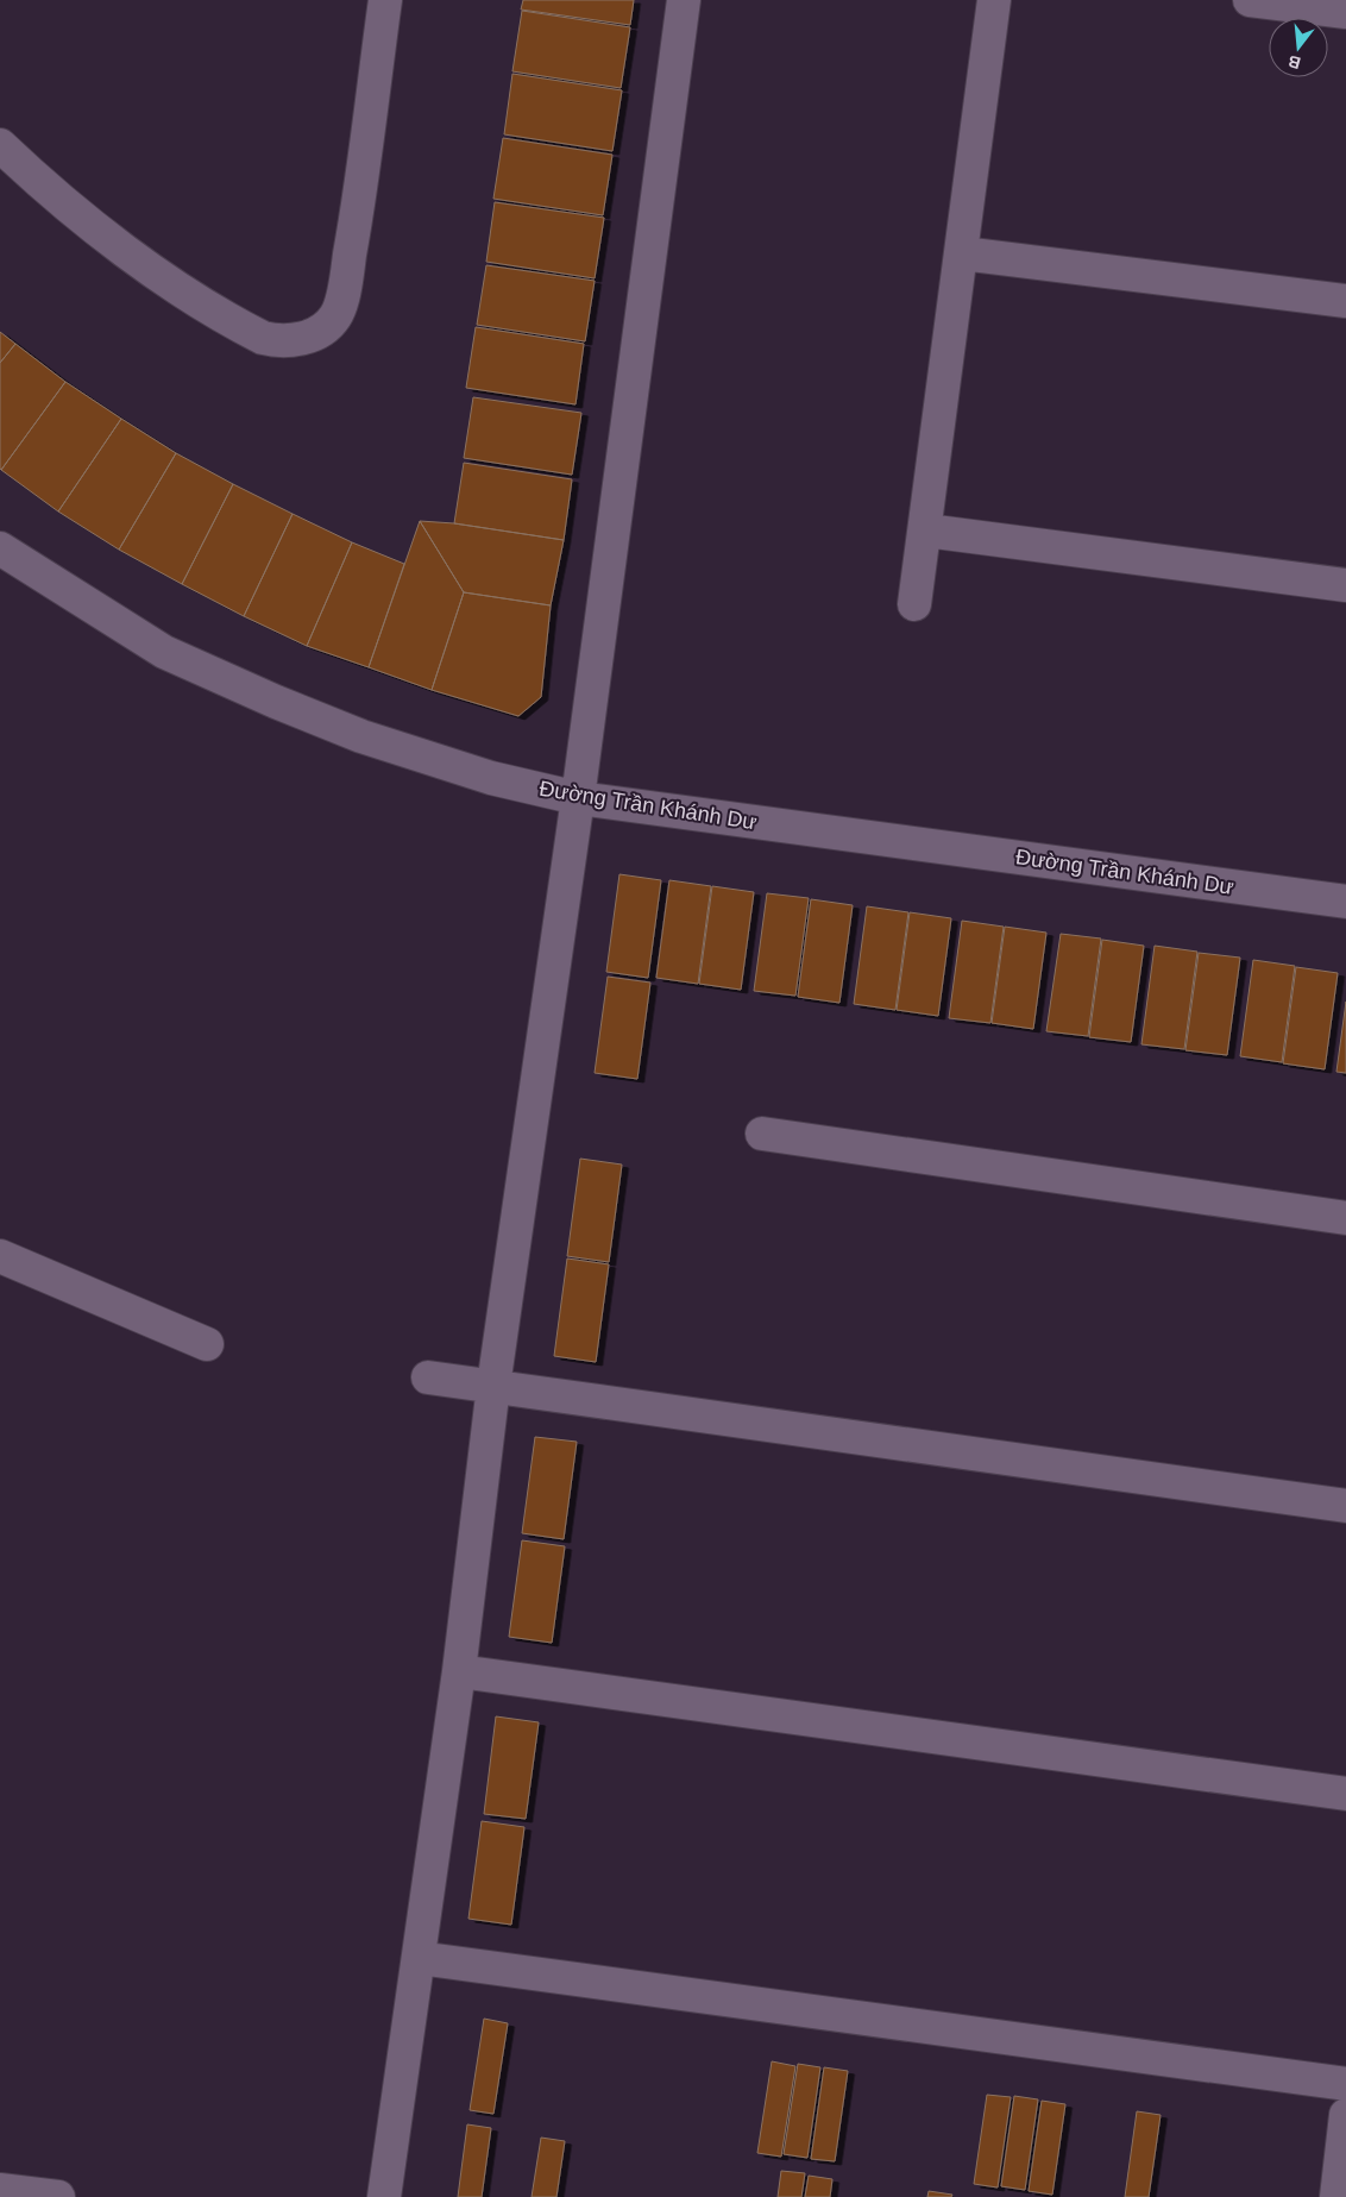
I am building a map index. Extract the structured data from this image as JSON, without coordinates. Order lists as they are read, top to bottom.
{
  "streets": {
    "street": ["Đường Trần Khánh Dư"]
  },
  "north": "bottom"
}
